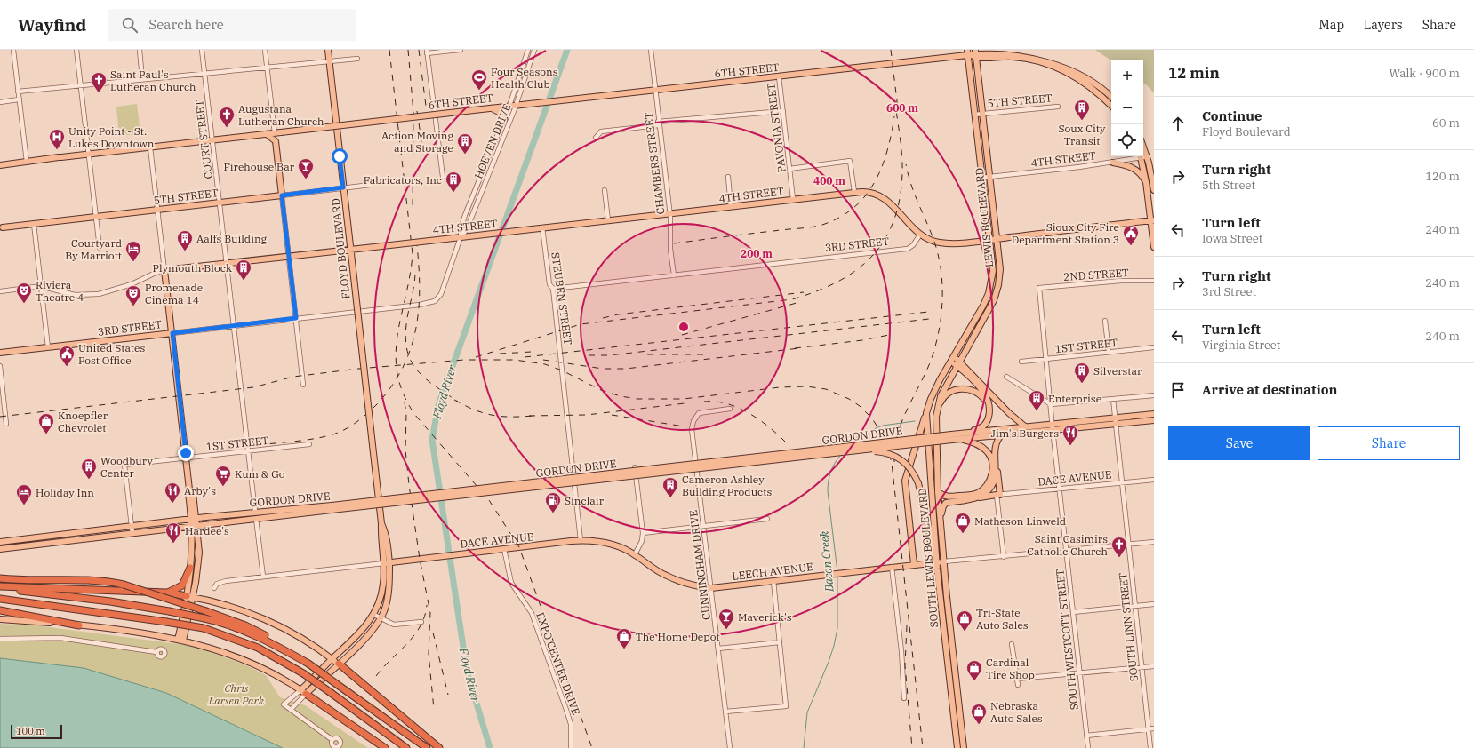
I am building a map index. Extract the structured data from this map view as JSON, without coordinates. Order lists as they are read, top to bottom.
{
  "streets": {
    "main road": [
      "6TH STREET",
      "5TH STREET",
      "4TH STREET",
      "LEWIS BOULEVARD",
      "3RD STREET",
      "FLOYD BOULEVARD",
      "GORDON DRIVE",
      "DACE AVENUE",
      "SOUTH LEWIS BOULEVARD",
      "LEECH AVENUE"
    ],
    "street": [
      "PAVONIA STREET",
      "COURT STREET",
      "HOEVEN DRIVE",
      "CHAMBERS STREET",
      "2ND STREET",
      "STEUBEN STREET",
      "1ST STREET",
      "CUNNINGHAM DRIVE",
      "SOUTH LINN STREET",
      "SOUTH WESTCOTT STREET",
      "EXPO CENTER DRIVE"
    ]
  },
  "crossings": [
    ["6TH STREET", "PAVONIA STREET"],
    ["6TH STREET", "COURT STREET"],
    ["6TH STREET", "HOEVEN DRIVE"],
    ["6TH STREET", "CHAMBERS STREET"],
    ["6TH STREET", "LEWIS BOULEVARD"],
    ["5TH STREET", "COURT STREET"],
    ["5TH STREET", "LEWIS BOULEVARD"],
    ["5TH STREET", "FLOYD BOULEVARD"],
    ["PAVONIA STREET", "4TH STREET"],
    ["COURT STREET", "4TH STREET"],
    ["COURT STREET", "3RD STREET"],
    ["COURT STREET", "1ST STREET"],
    ["COURT STREET", "GORDON DRIVE"],
    ["HOEVEN DRIVE", "4TH STREET"],
    ["HOEVEN DRIVE", "3RD STREET"],
    ["4TH STREET", "CHAMBERS STREET"],
    ["4TH STREET", "LEWIS BOULEVARD"],
    ["4TH STREET", "3RD STREET"],
    ["4TH STREET", "FLOYD BOULEVARD"],
    ["4TH STREET", "STEUBEN STREET"],
    ["CHAMBERS STREET", "3RD STREET"],
    ["LEWIS BOULEVARD", "SOUTH LEWIS BOULEVARD"],
    ["3RD STREET", "STEUBEN STREET"],
    ["FLOYD BOULEVARD", "DACE AVENUE"],
    ["2ND STREET", "SOUTH WESTCOTT STREET"],
    ["STEUBEN STREET", "DACE AVENUE"],
    ["1ST STREET", "GORDON DRIVE"],
    ["1ST STREET", "SOUTH WESTCOTT STREET"],
    ["GORDON DRIVE", "SOUTH LINN STREET"],
    ["GORDON DRIVE", "SOUTH WESTCOTT STREET"],
    ["DACE AVENUE", "LEECH AVENUE"],
    ["DACE AVENUE", "SOUTH LINN STREET"],
    ["DACE AVENUE", "SOUTH WESTCOTT STREET"],
    ["DACE AVENUE", "EXPO CENTER DRIVE"],
    ["SOUTH LEWIS BOULEVARD", "LEECH AVENUE"],
    ["CUNNINGHAM DRIVE", "LEECH AVENUE"],
    ["LEECH AVENUE", "SOUTH LINN STREET"],
    ["LEECH AVENUE", "SOUTH WESTCOTT STREET"]
  ],
  "water": ["Floyd River", "Bacon Creek"],
  "parks": ["Chris Larsen Park"],
  "places": {
    "sports": ["Four Seasons Health Club"],
    "church": ["Saint Paul's Lutheran Church", "Augustana Lutheran Church", "Saint Casimirs Catholic Church"],
    "building": [
      "Soux City Transit",
      "Action Moving and Storage",
      "Fabricators, Inc",
      "Aalfs Building",
      "Plymouth Block",
      "Silverstar",
      "Enterprise",
      "Woodbury Center",
      "Cameron Ashley Building Products"
    ],
    "hospital": ["Unity Point - St. Lukes Downtown"],
    "bar": ["Firehouse Bar", "Maverick's"],
    "public building": ["Sioux City Fire Department Station 3", "United States Post Office"],
    "hotel": ["Courtyard By Marriott", "Holiday Inn"],
    "theatre": ["Riviera Theatre 4", "Promenade Cinema 14"],
    "shop": [
      "Knoepfler Chevrolet",
      "Matheson Linweld",
      "Tri-State Auto Sales",
      "The Home Depot",
      "Cardinal Tire Shop",
      "Nebraska Auto Sales"
    ],
    "restaurant": ["Jim's Burgers", "Arby's", "Hardee's"],
    "supermarket": ["Kum & Go"],
    "fuel station": ["Sinclair"]
  },
  "scale_bar": "100 m",
  "page": {
    "header": "Wayfind",
    "search": "Search here",
    "nav": ["Map", "Layers", "Share"],
    "heading": ["12 min", "Walk · 900 m"],
    "map_buttons": ["+", "−"],
    "list": [
      ["Continue", "Floyd Boulevard", "60 m"],
      ["Turn right", "5th Street", "120 m"],
      ["Turn left", "Iowa Street", "240 m"],
      ["Turn right", "3rd Street", "240 m"],
      ["Turn left", "Virginia Street", "240 m"],
      "Arrive at destination"
    ],
    "buttons": ["Save", "Share"],
    "scale": "100 m"
  },
  "rings": ["600 m", "400 m", "200 m"]
}
